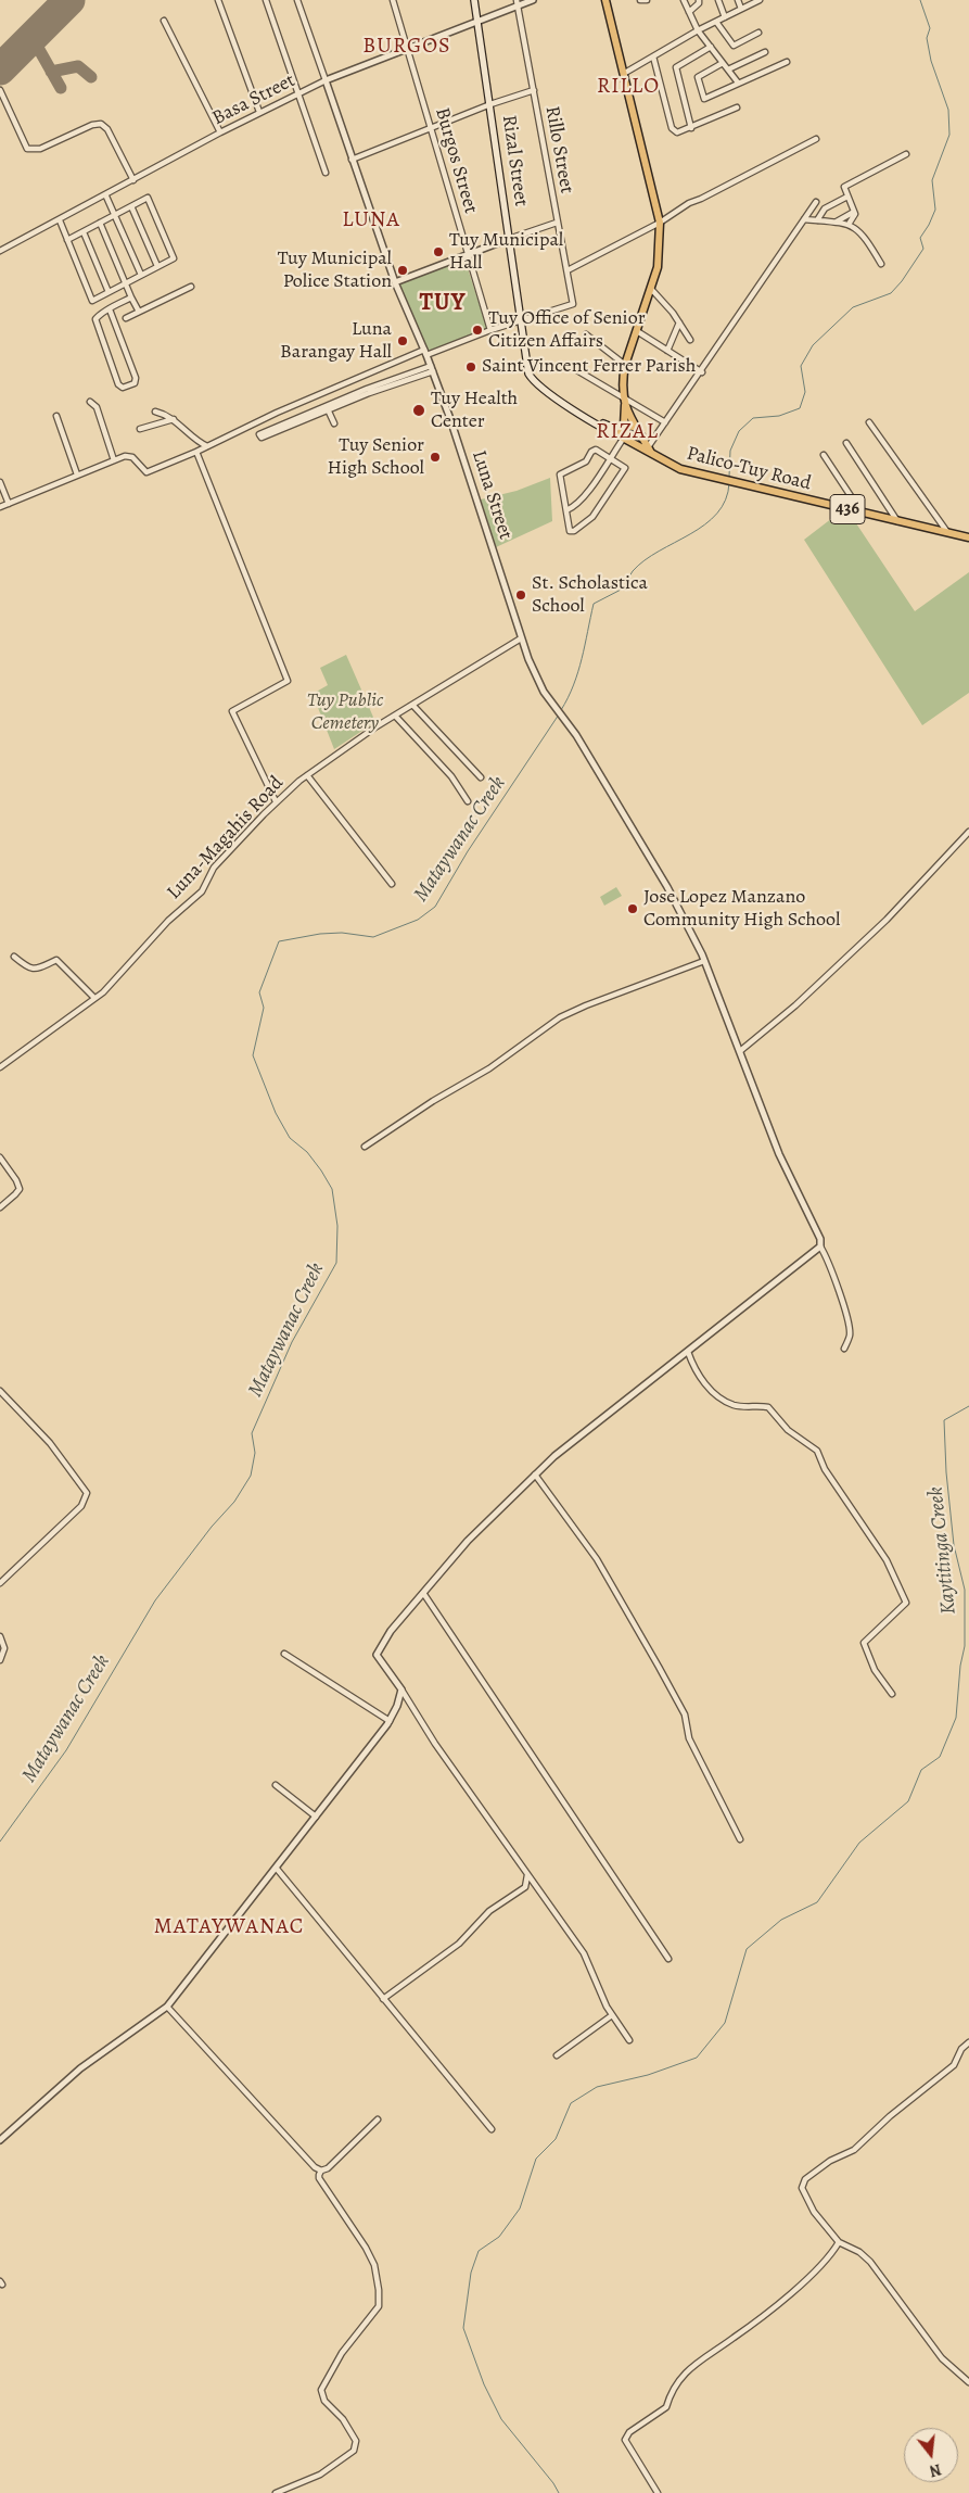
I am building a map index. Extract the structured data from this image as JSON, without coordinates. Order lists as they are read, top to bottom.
{
  "streets": {
    "main road": ["Rizal Street", "Palico-Tuy Road", "436"],
    "street": [
      "Basa Street",
      "Rillo Street",
      "Burgos Street",
      "Luna Street",
      "Luna-Magahis Road"
    ]
  },
  "crossings": [
    ["Basa Street", "Rillo Street"],
    ["Basa Street", "Burgos Street"],
    ["Basa Street", "Rizal Street"],
    ["Basa Street", "Luna Street"],
    ["Rillo Street", "Rizal Street"],
    ["Rizal Street", "Palico-Tuy Road"],
    ["Rizal Street", "436"],
    ["Palico-Tuy Road", "436"],
    ["Luna Street", "Luna-Magahis Road"]
  ],
  "districts": [
    "BURGOS",
    "RILLO",
    "LUNA",
    "TUY",
    "RIZAL",
    "MATAYWANAC"
  ],
  "water": ["Mataywanac Creek", "Kaytitinga Creek"],
  "parks": ["Tuy Public Cemetery"],
  "places": [
    "Tuy Municipal Hall",
    "Tuy Municipal Police Station",
    "Tuy Office of Senior Citizen Affairs",
    "Luna Barangay Hall",
    "Saint Vincent Ferrer Parish",
    "Tuy Health Center",
    "Tuy Senior High School",
    "St. Scholastica School",
    "Jose Lopez Manzano Community High School"
  ],
  "north": "bottom"
}
